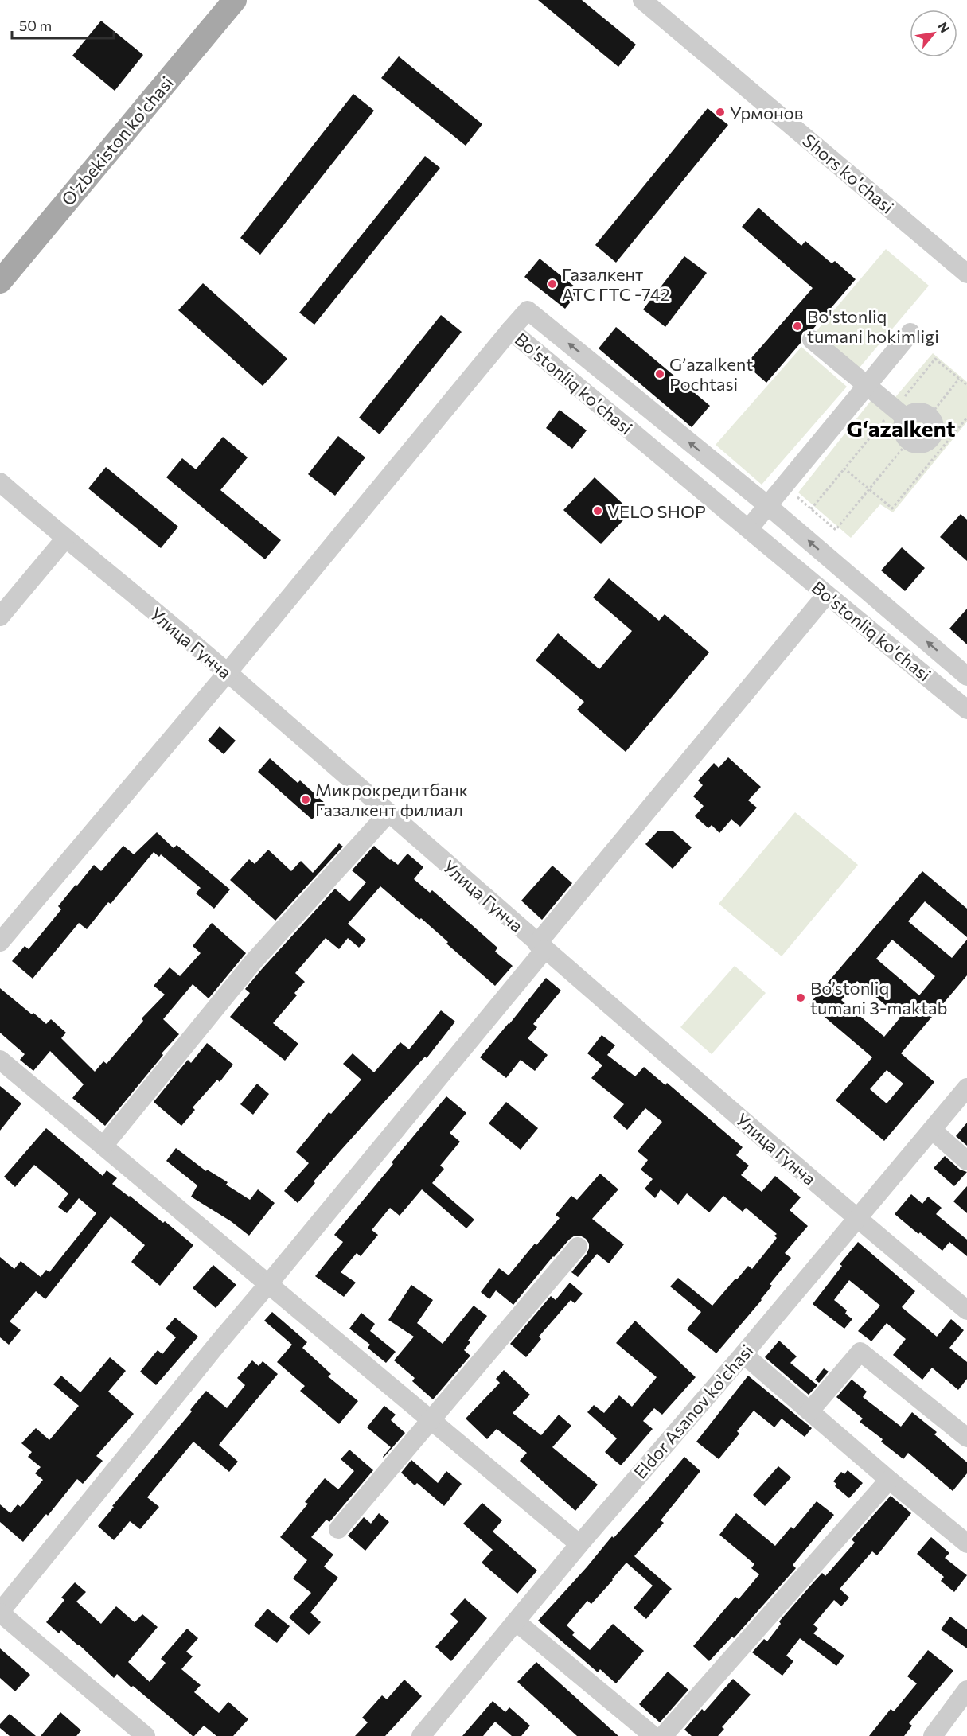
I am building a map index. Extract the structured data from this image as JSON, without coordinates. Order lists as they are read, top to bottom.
{
  "streets": {
    "main road": ["O'zbekiston ko'chasi"],
    "street": [
      "Shors ko'chasi",
      "Bo'stonliq ko'chasi",
      "Улица Гунча",
      "Eldor Asanov ko'chasi"
    ]
  },
  "crossings": [
    ["Улица Гунча", "Eldor Asanov ko'chasi"]
  ],
  "districts": ["Gʻazalkent"],
  "places": [
    "Урмонов",
    "Газалкент АТС ГТС -742",
    "Bo'stonliq tumani hokimligi",
    "Gʼazalkent Pochtasi",
    "VELO SHOP",
    "Микрокредитбанк Газалкент филиал",
    "Bo’stonliq tumani 3-maktab"
  ],
  "scale_bar": "50 m",
  "north": "top right"
}
